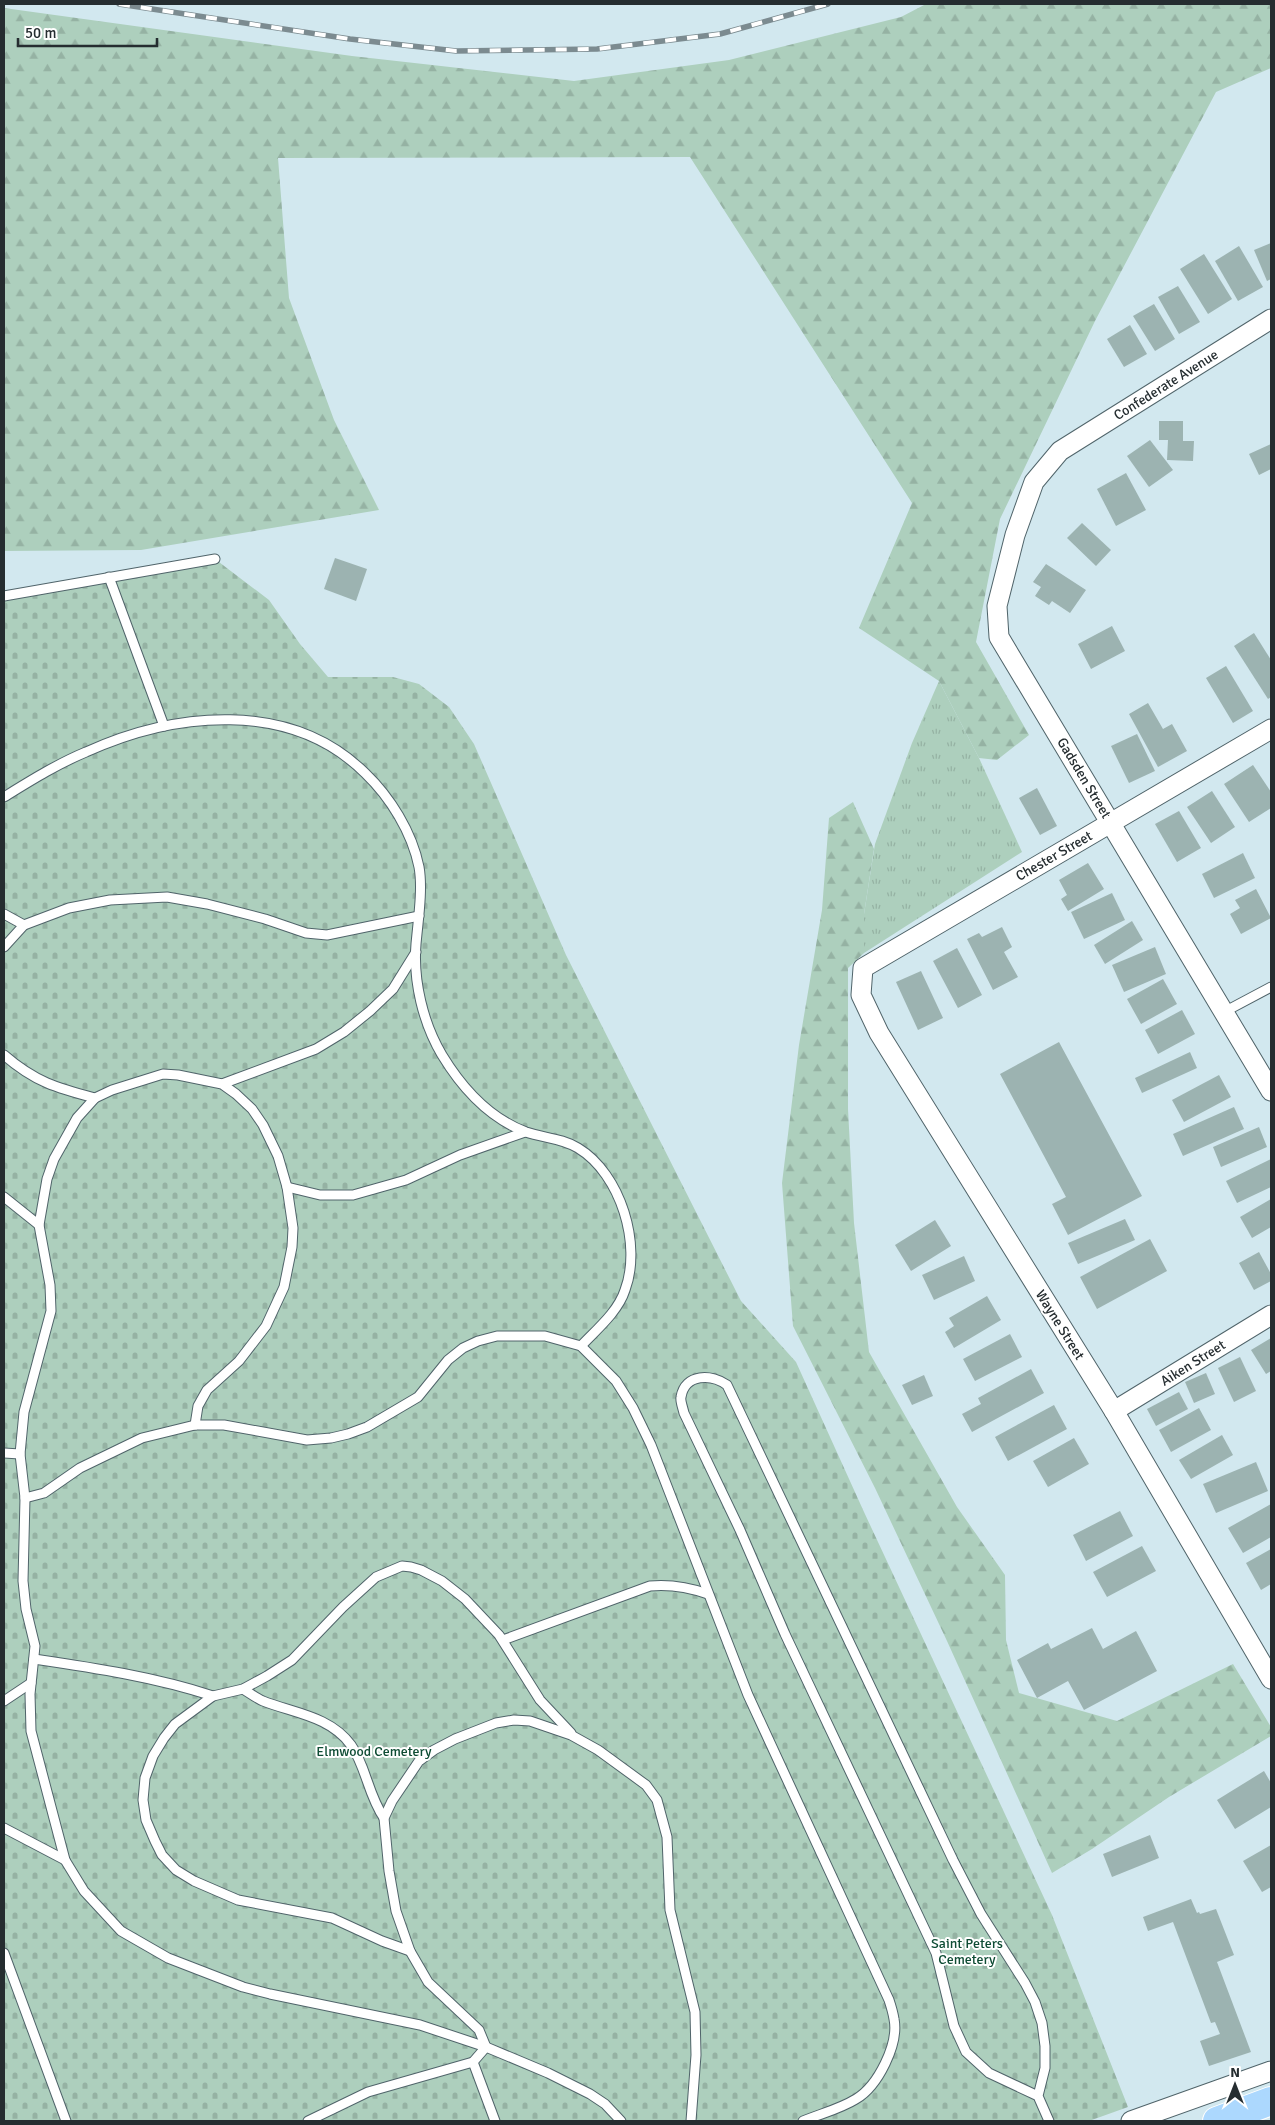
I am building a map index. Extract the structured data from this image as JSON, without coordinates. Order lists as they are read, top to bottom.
{
  "streets": {
    "street": [
      "Confederate Avenue",
      "Gadsden Street",
      "Chester Street",
      "Wayne Street",
      "Aiken Street"
    ]
  },
  "crossings": [
    ["Confederate Avenue", "Gadsden Street"],
    ["Gadsden Street", "Chester Street"],
    ["Chester Street", "Wayne Street"],
    ["Wayne Street", "Aiken Street"]
  ],
  "parks": ["Elmwood Cemetery", "Saint Peters Cemetery"],
  "scale_bar": "50 m",
  "north": "top"
}
